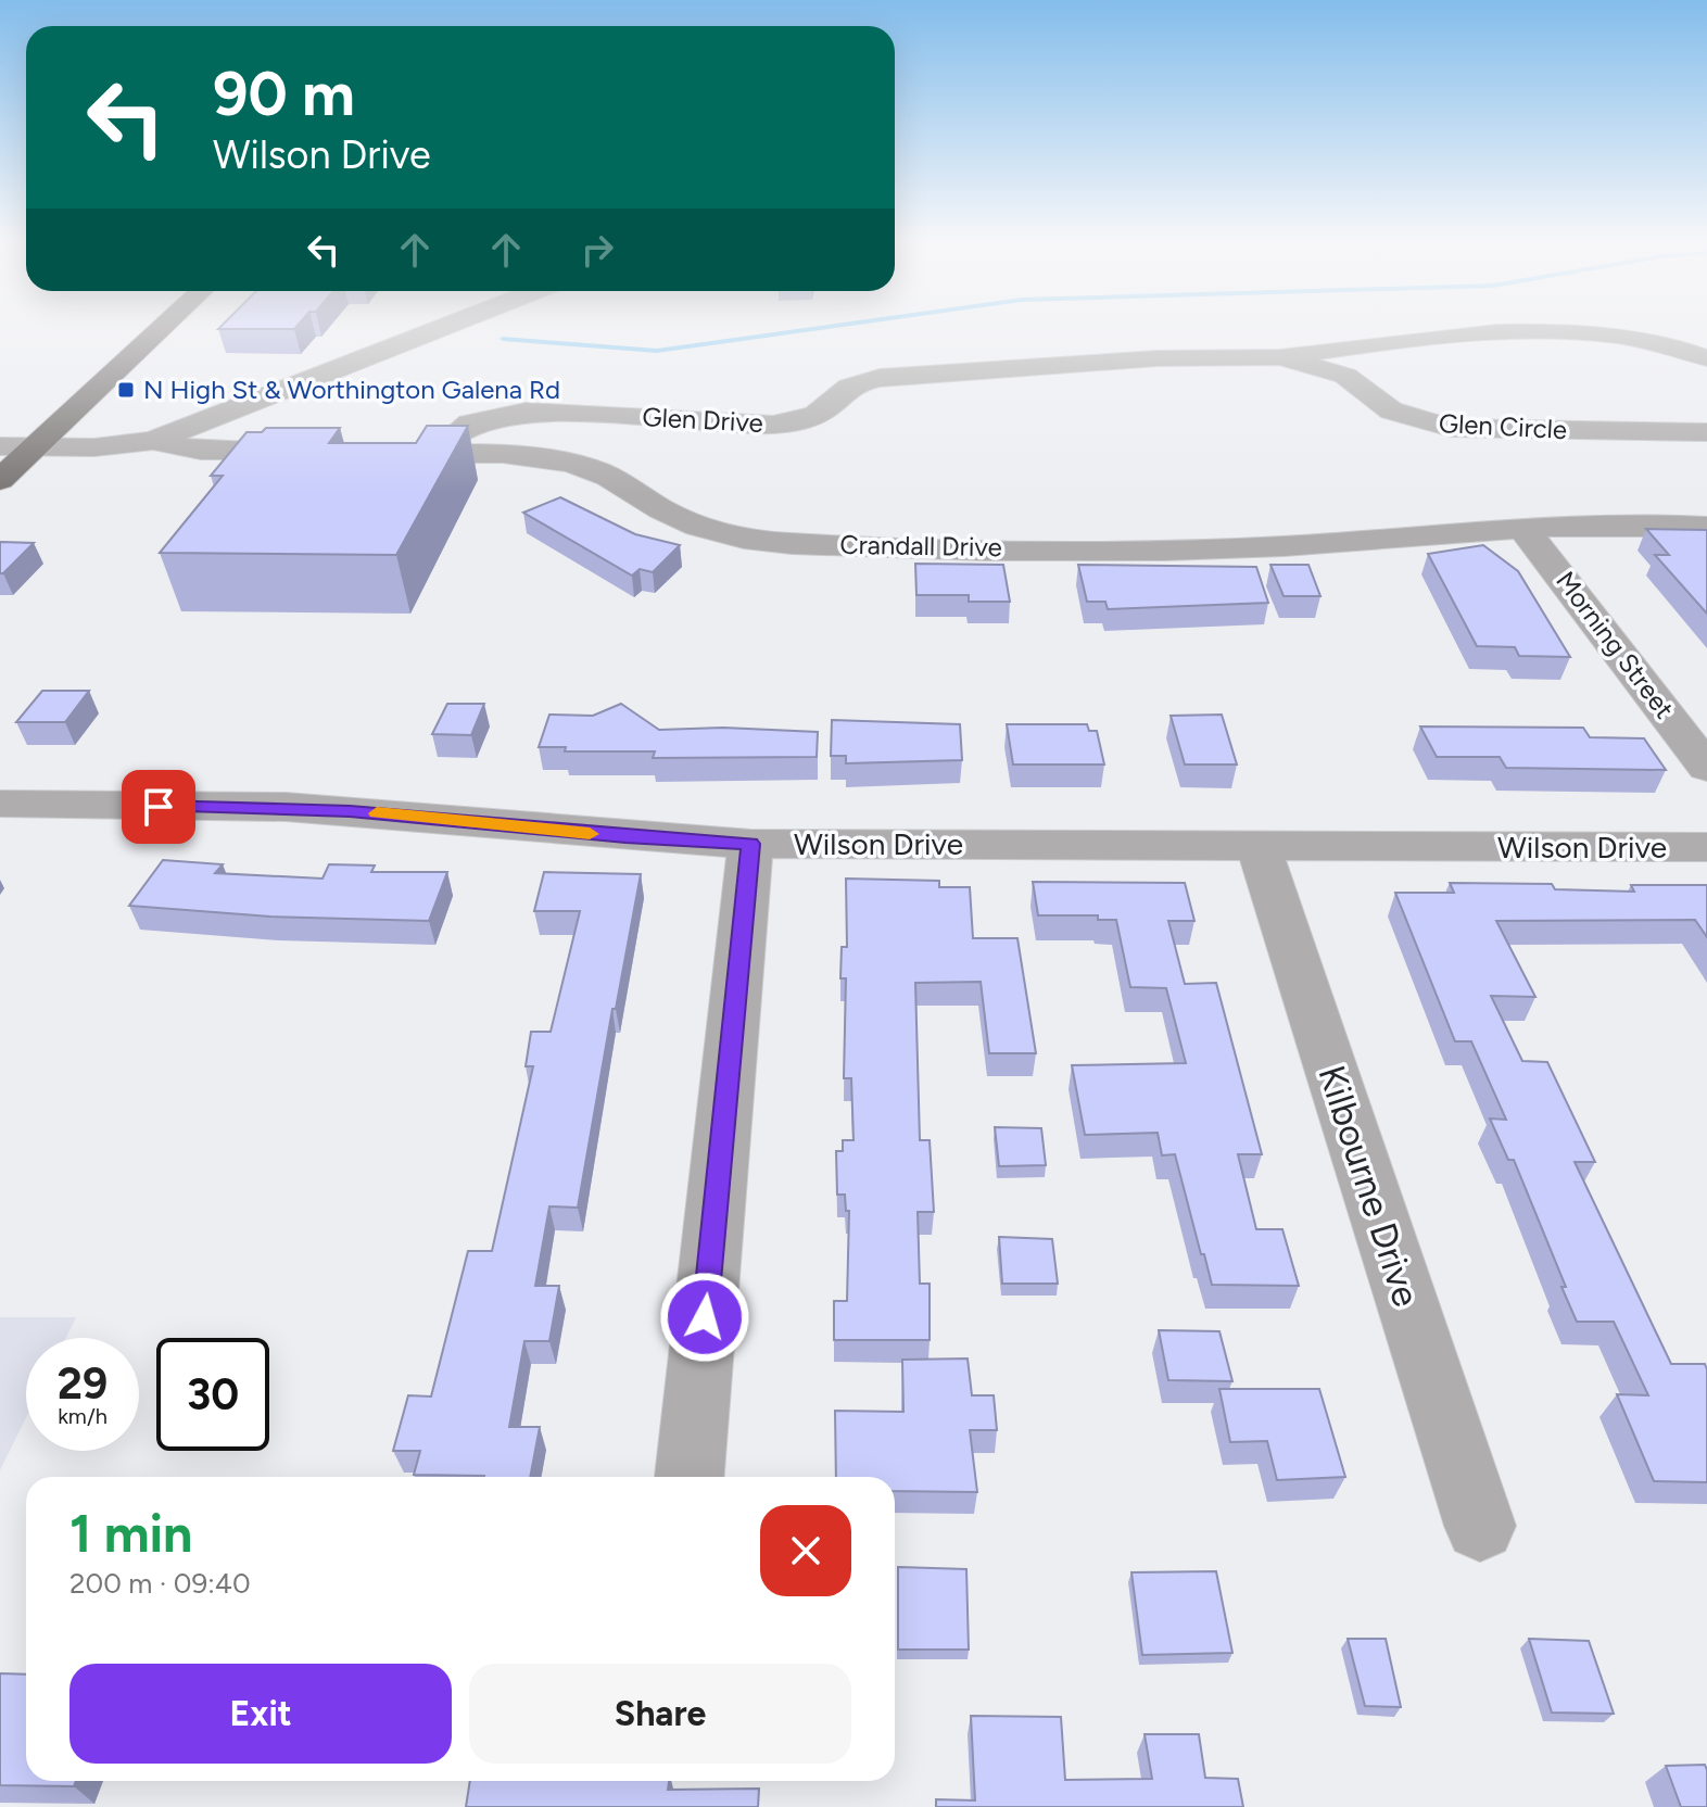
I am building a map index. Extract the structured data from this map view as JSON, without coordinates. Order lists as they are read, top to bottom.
{
  "streets": {
    "street": [
      "Glen Drive",
      "Glen Circle",
      "Crandall Drive",
      "Morning Street",
      "Wilson Drive",
      "Kilbourne Drive"
    ]
  },
  "crossings": [
    ["Glen Drive", "Glen Circle"],
    ["Glen Drive", "Crandall Drive"],
    ["Crandall Drive", "Morning Street"],
    ["Wilson Drive", "Kilbourne Drive"]
  ],
  "places": {
    "transit": ["N High St & Worthington Galena Rd"]
  },
  "page": {
    "turn": ["90 m", "Wilson Drive"],
    "speed": "29 km/h",
    "limit": "30",
    "heading": ["1 min", "200 m · 09:40"],
    "buttons": ["Exit", "Share"]
  }
}
